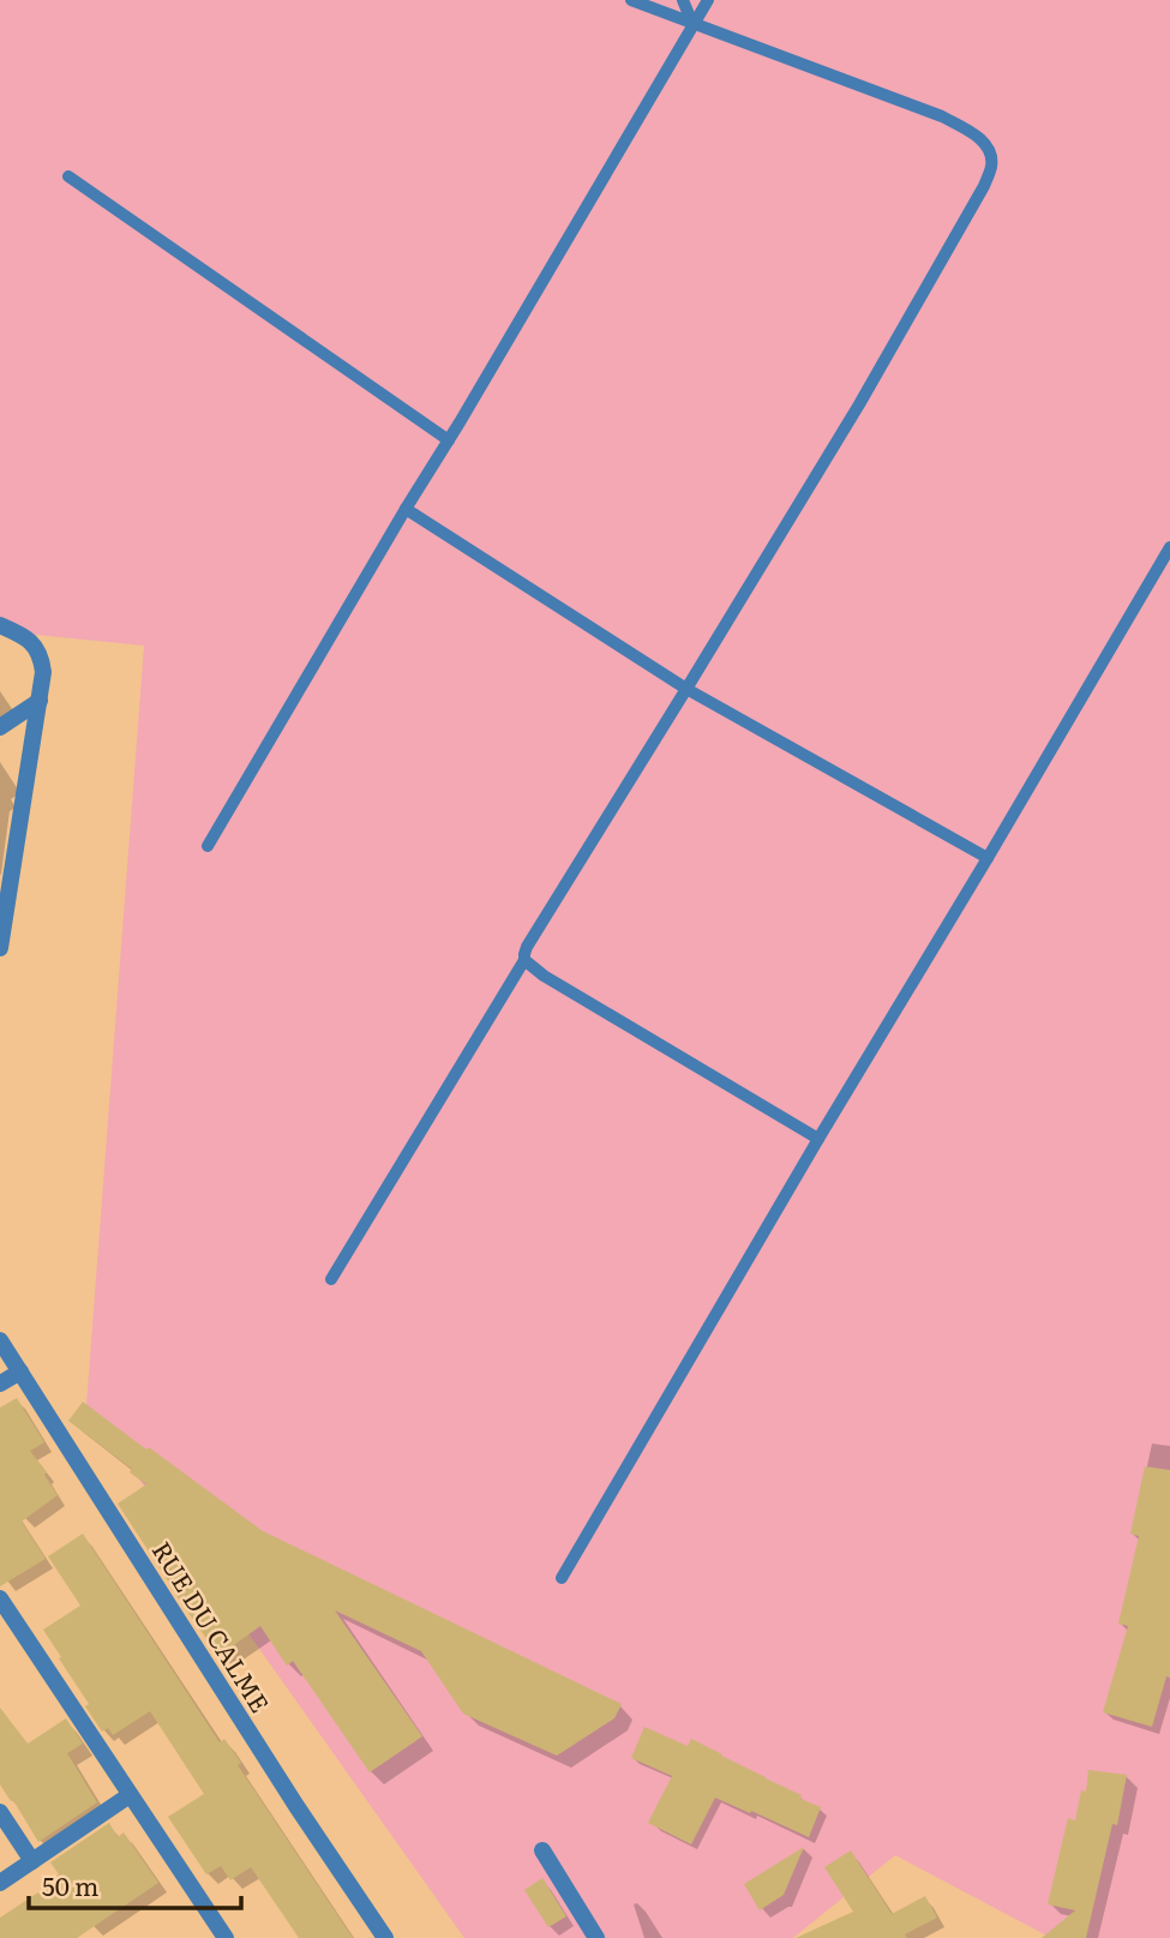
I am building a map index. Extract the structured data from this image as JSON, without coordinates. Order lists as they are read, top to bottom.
{
  "streets": {
    "street": ["RUE DU CALME"]
  },
  "scale_bar": "50 m"
}
